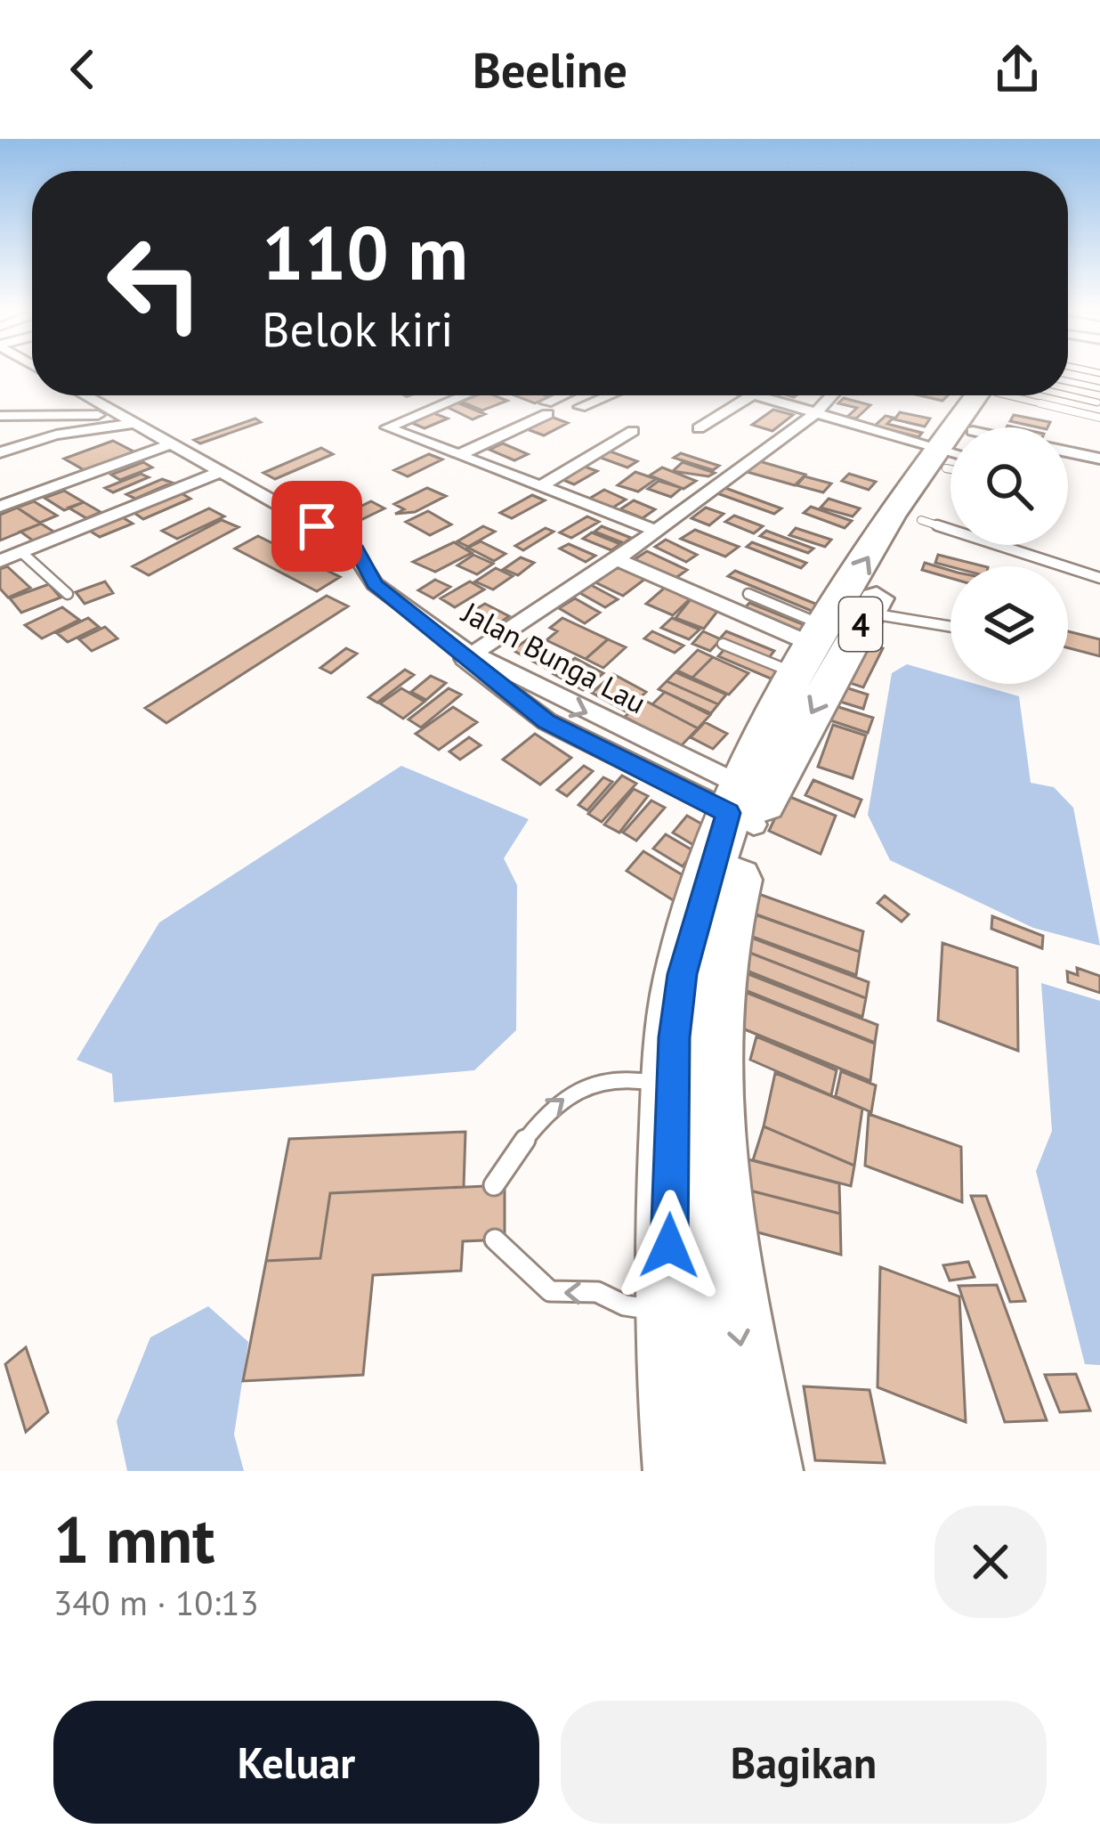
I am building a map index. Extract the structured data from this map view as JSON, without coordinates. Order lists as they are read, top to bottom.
{
  "streets": {
    "highway": ["4"],
    "street": ["Jalan Bunga Lau"]
  },
  "crossings": [
    ["4", "Jalan Bunga Lau"]
  ],
  "page": {
    "header": "Beeline",
    "turn": ["110 m", "Belok kiri"],
    "heading": ["1 mnt", "340 m · 10:13"],
    "buttons": ["Keluar", "Bagikan"]
  }
}
